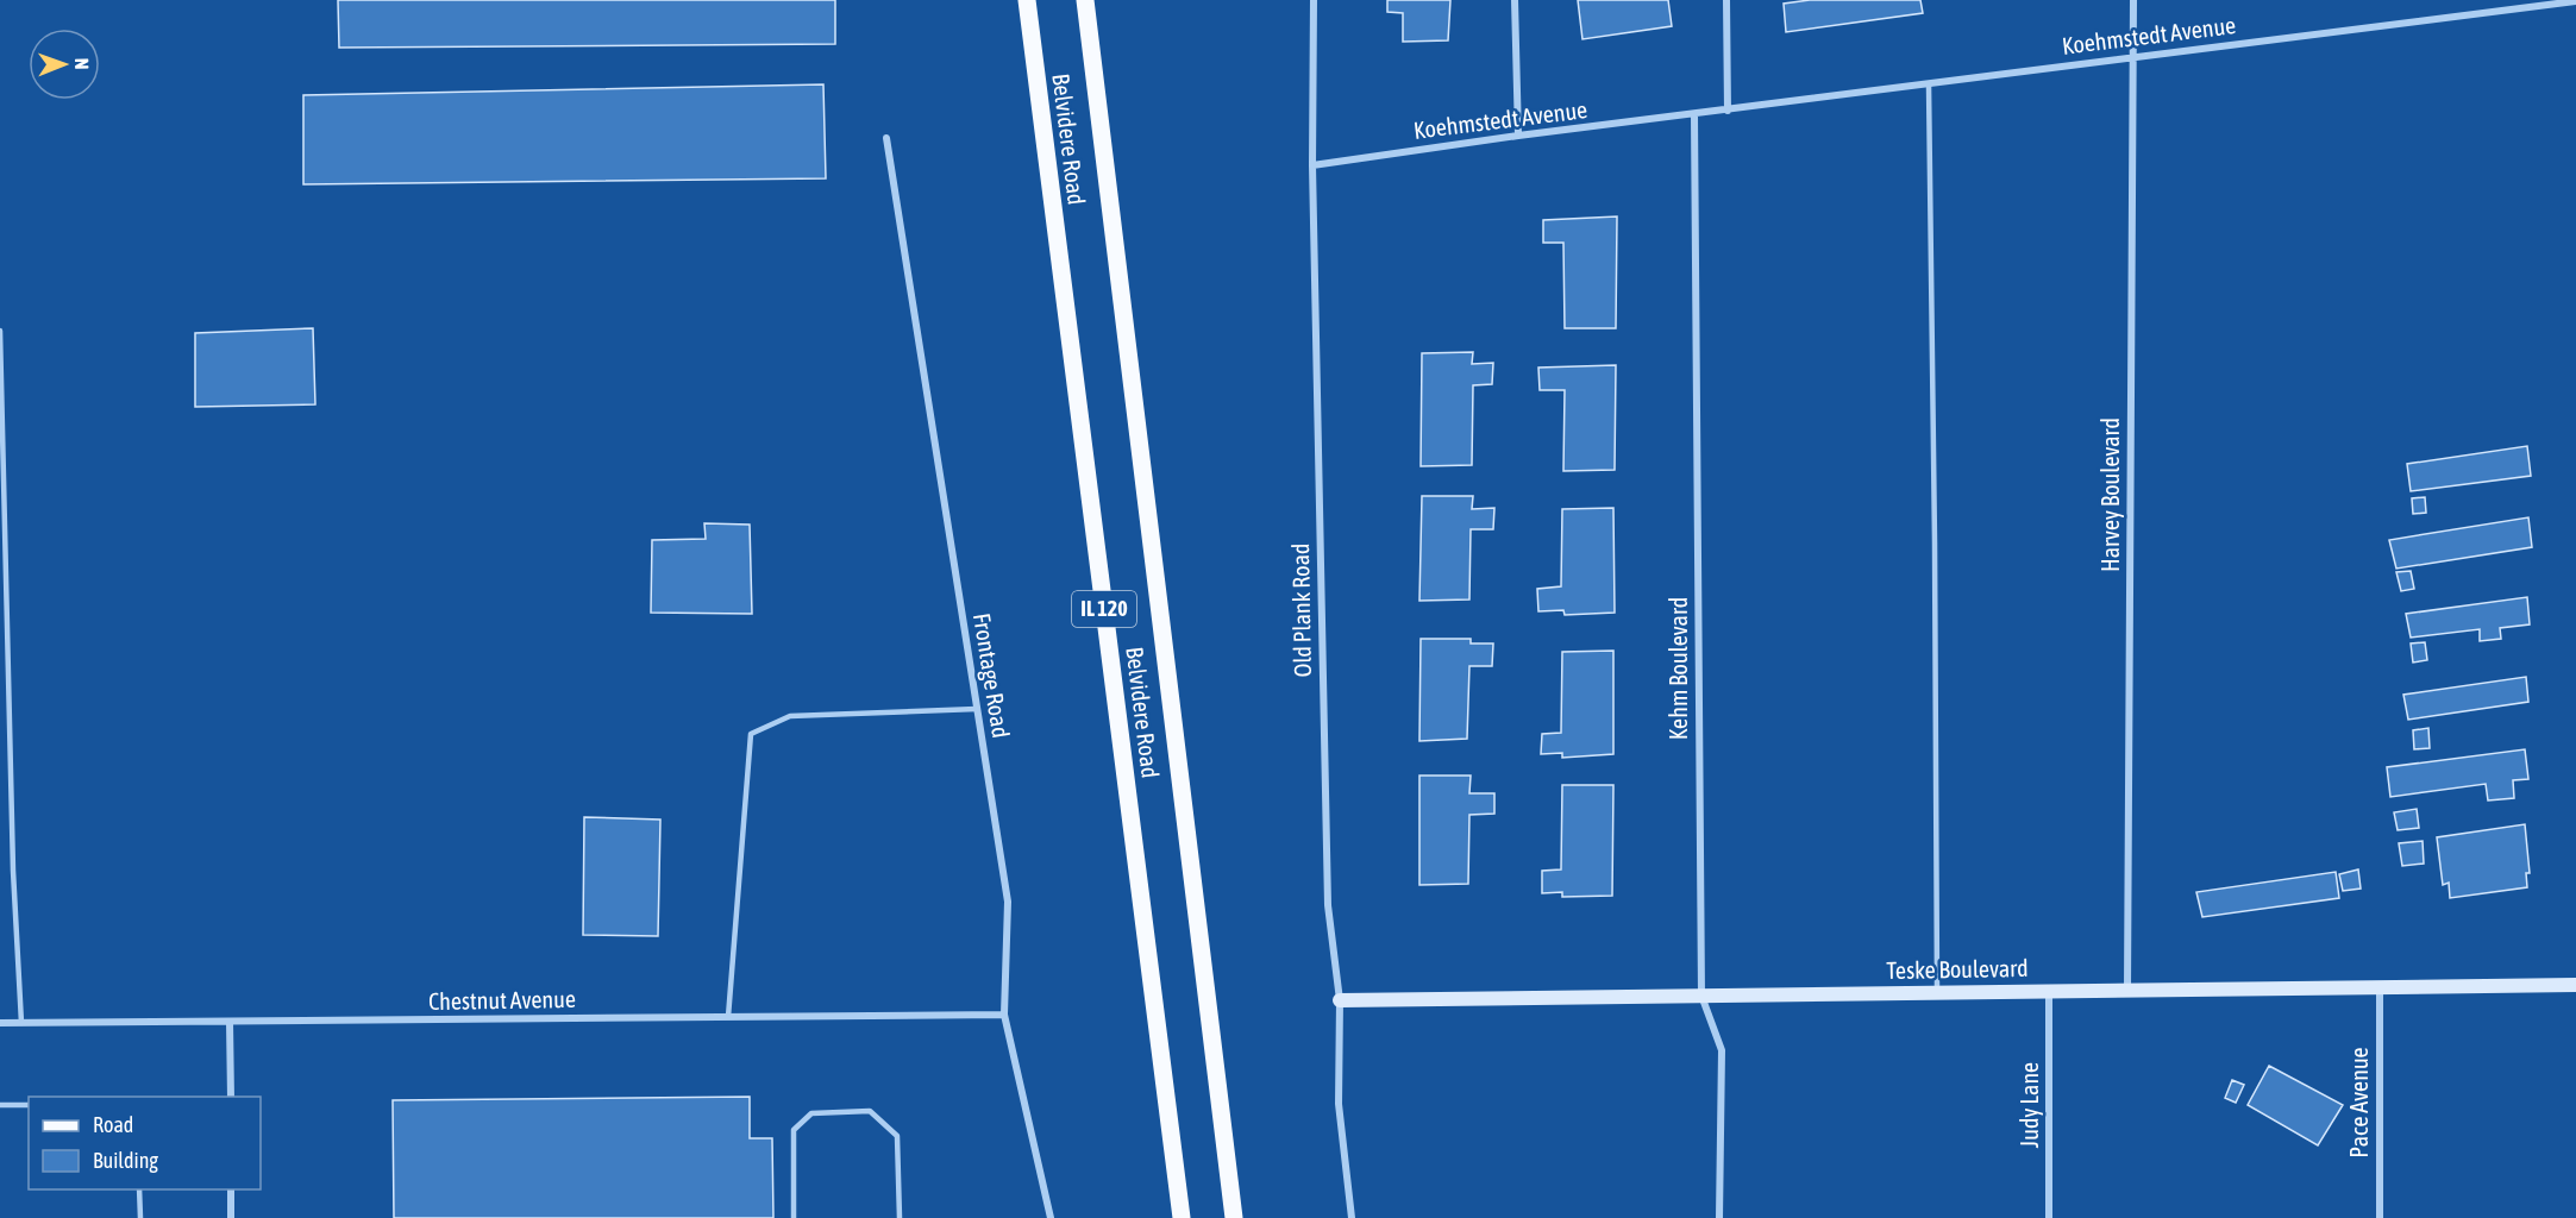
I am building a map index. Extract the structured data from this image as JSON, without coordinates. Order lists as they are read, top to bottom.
{
  "streets": {
    "main road": ["Belvidere Road", "IL 120"],
    "street": [
      "Koehmstedt Avenue",
      "Harvey Boulevard",
      "Old Plank Road",
      "Kehm Boulevard",
      "Frontage Road",
      "Teske Boulevard",
      "Chestnut Avenue",
      "Pace Avenue",
      "Judy Lane"
    ]
  },
  "crossings": [
    ["Koehmstedt Avenue", "Harvey Boulevard"],
    ["Koehmstedt Avenue", "Old Plank Road"],
    ["Koehmstedt Avenue", "Kehm Boulevard"],
    ["Harvey Boulevard", "Teske Boulevard"],
    ["Old Plank Road", "Teske Boulevard"],
    ["Kehm Boulevard", "Teske Boulevard"],
    ["Frontage Road", "Chestnut Avenue"],
    ["Teske Boulevard", "Pace Avenue"],
    ["Teske Boulevard", "Judy Lane"]
  ],
  "legend": ["Road", "Building"],
  "north": "right"
}
